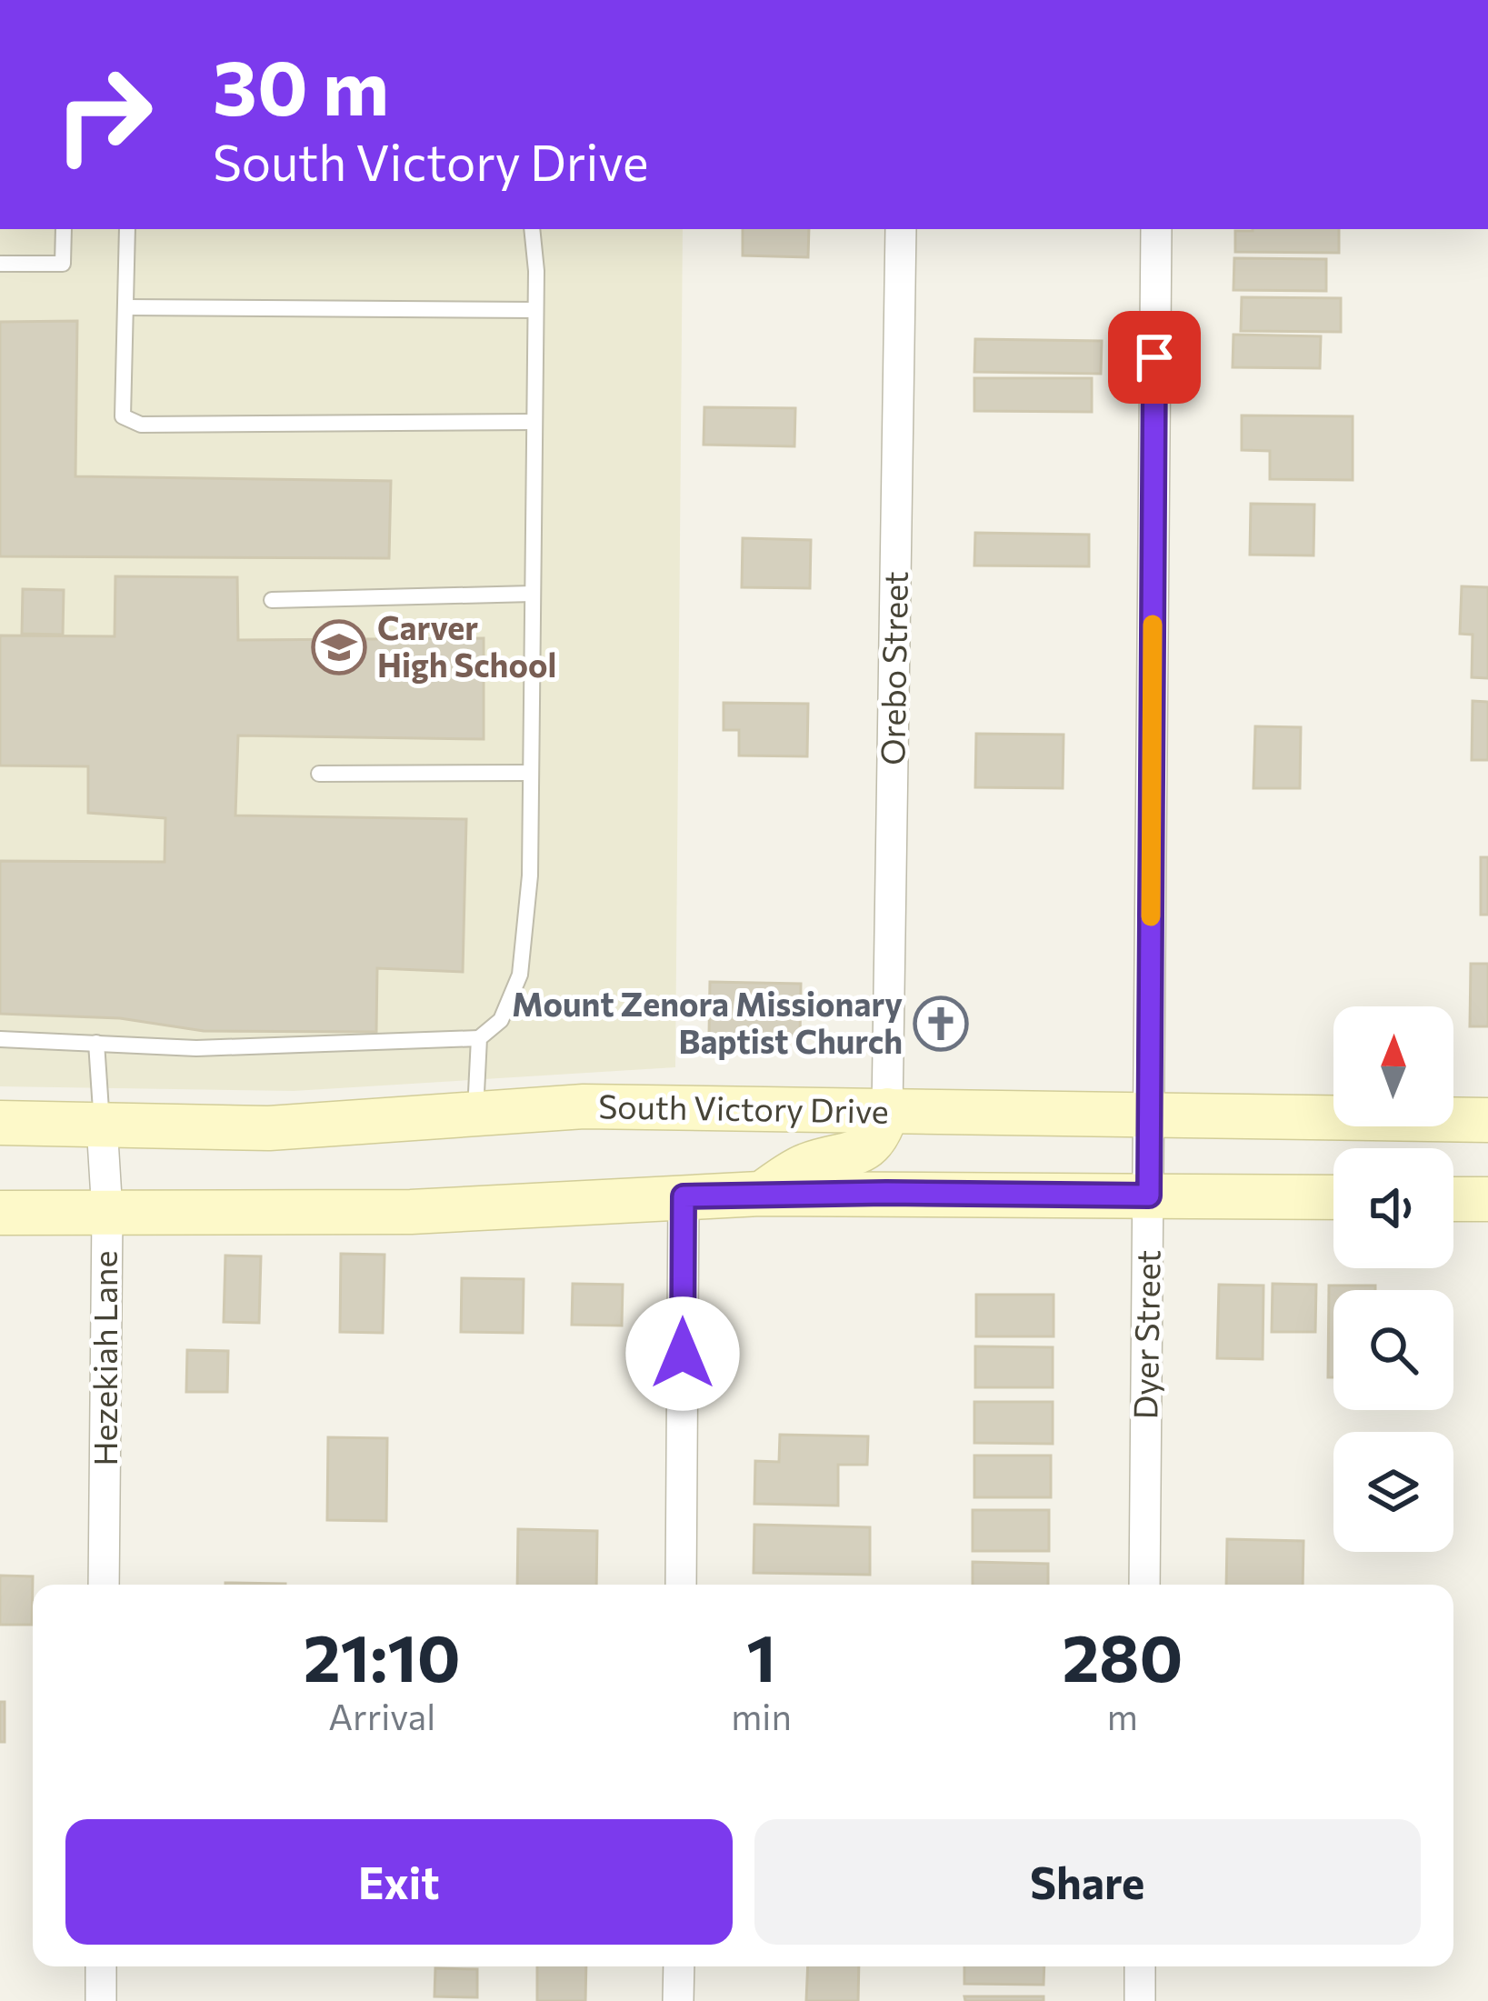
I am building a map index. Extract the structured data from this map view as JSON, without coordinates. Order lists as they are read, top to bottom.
{
  "streets": {
    "main road": ["South Victory Drive"],
    "street": ["Orebo Street", "Dyer Street", "Hezekiah Lane"]
  },
  "crossings": [
    ["Orebo Street", "South Victory Drive"],
    ["South Victory Drive", "Dyer Street"],
    ["South Victory Drive", "Hezekiah Lane"]
  ],
  "places": {
    "school or university": ["Carver High School"],
    "church": ["Mount Zenora Missionary Baptist Church"]
  },
  "north": "top",
  "page": {
    "turn": ["30 m", "South Victory Drive"],
    "eta": [
      "21:10",
      "Arrival",
      "1",
      "min",
      "280",
      "m"
    ],
    "buttons": ["Exit", "Share"]
  }
}
